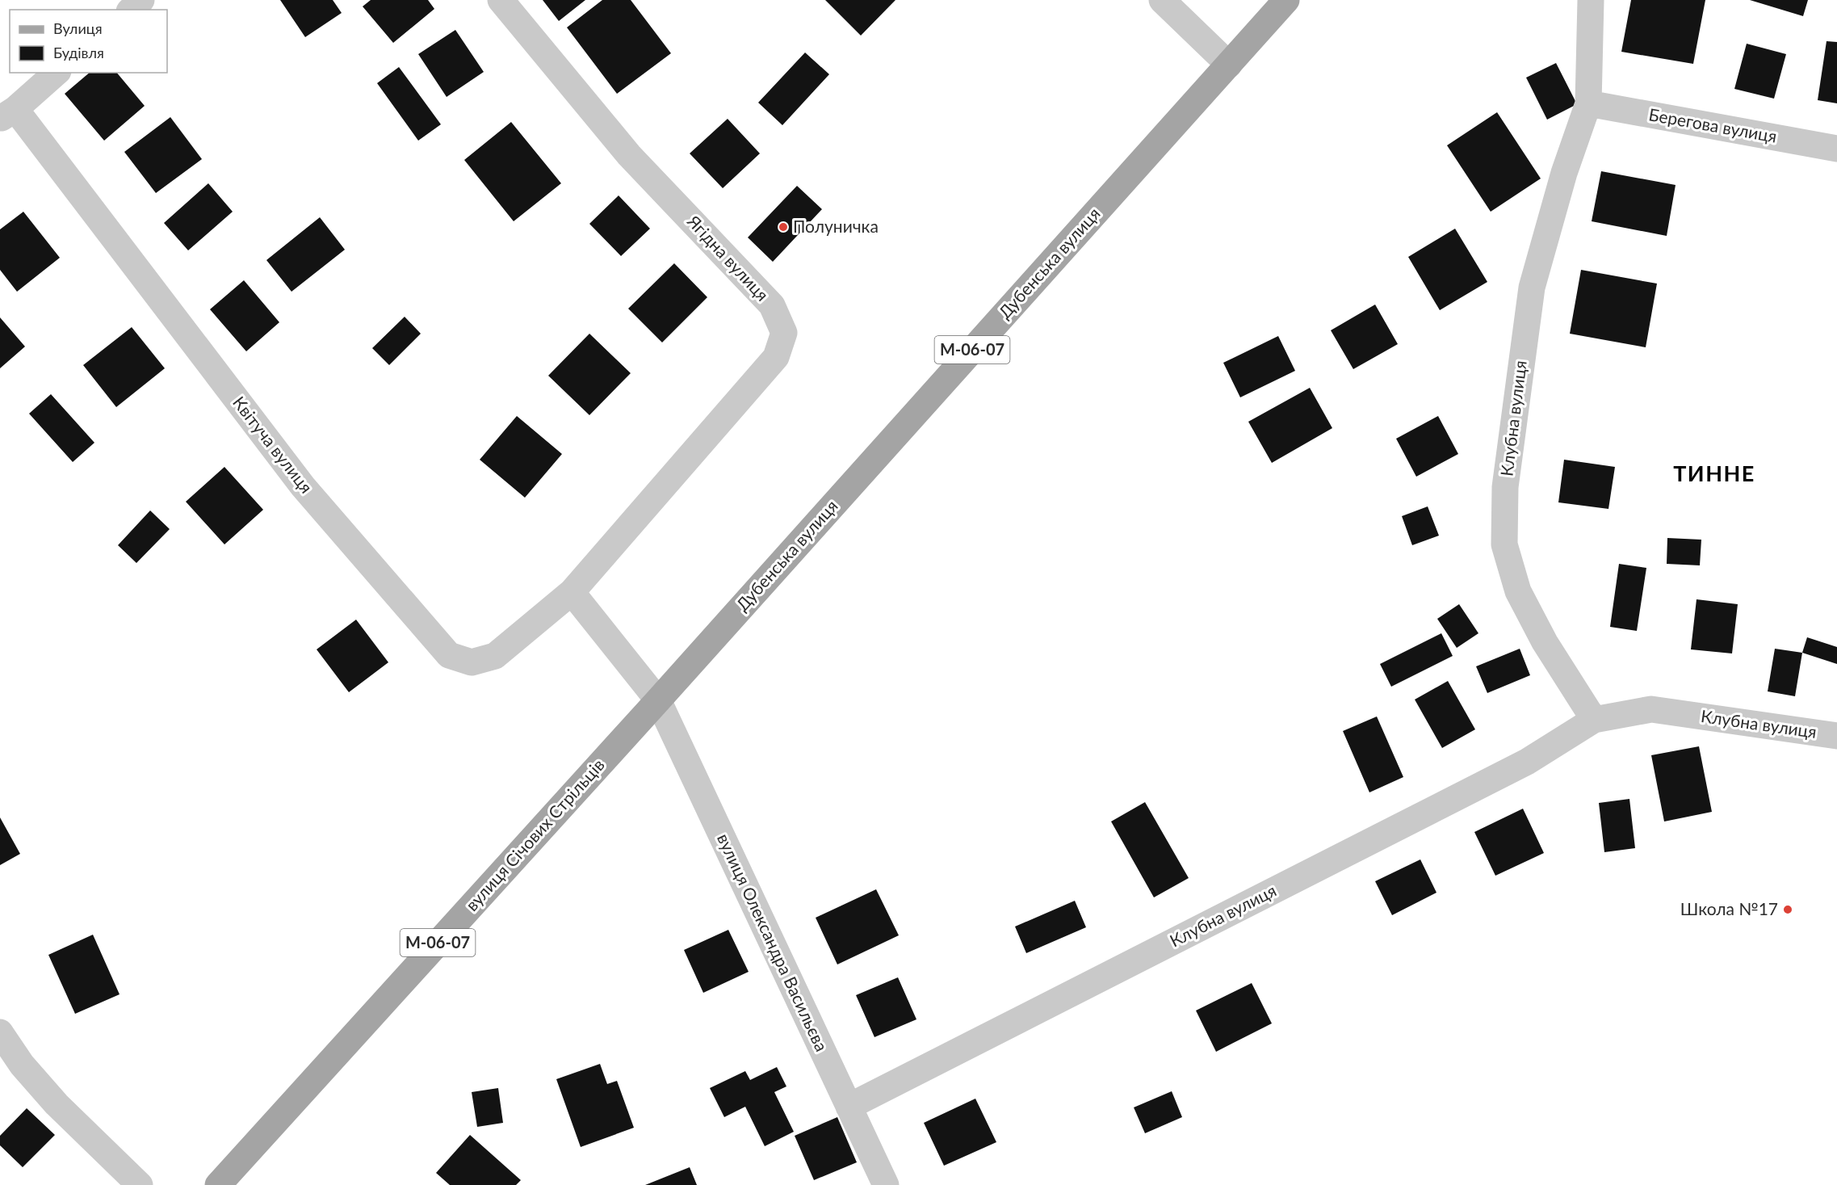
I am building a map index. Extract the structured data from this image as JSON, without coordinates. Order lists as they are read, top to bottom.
{
  "streets": {
    "main road": ["Дубенська вулиця", "М-06-07", "вулиця Січових Стрільців"],
    "street": [
      "Берегова вулиця",
      "Ягідна вулиця",
      "Клубна вулиця",
      "Квітуча вулиця",
      "вулиця Олександра Васильєва"
    ]
  },
  "crossings": [
    ["Берегова вулиця", "Клубна вулиця"],
    ["Ягідна вулиця", "Квітуча вулиця"],
    ["Ягідна вулиця", "вулиця Олександра Васильєва"],
    ["Дубенська вулиця", "вулиця Січових Стрільців"],
    ["Дубенська вулиця", "вулиця Олександра Васильєва"],
    ["Клубна вулиця", "вулиця Олександра Васильєва"],
    ["Квітуча вулиця", "вулиця Олександра Васильєва"],
    ["вулиця Січових Стрільців", "вулиця Олександра Васильєва"]
  ],
  "districts": ["ТИННЕ"],
  "places": ["Полуничка", "Школа №17"],
  "legend": ["Вулиця", "Будівля"]
}
